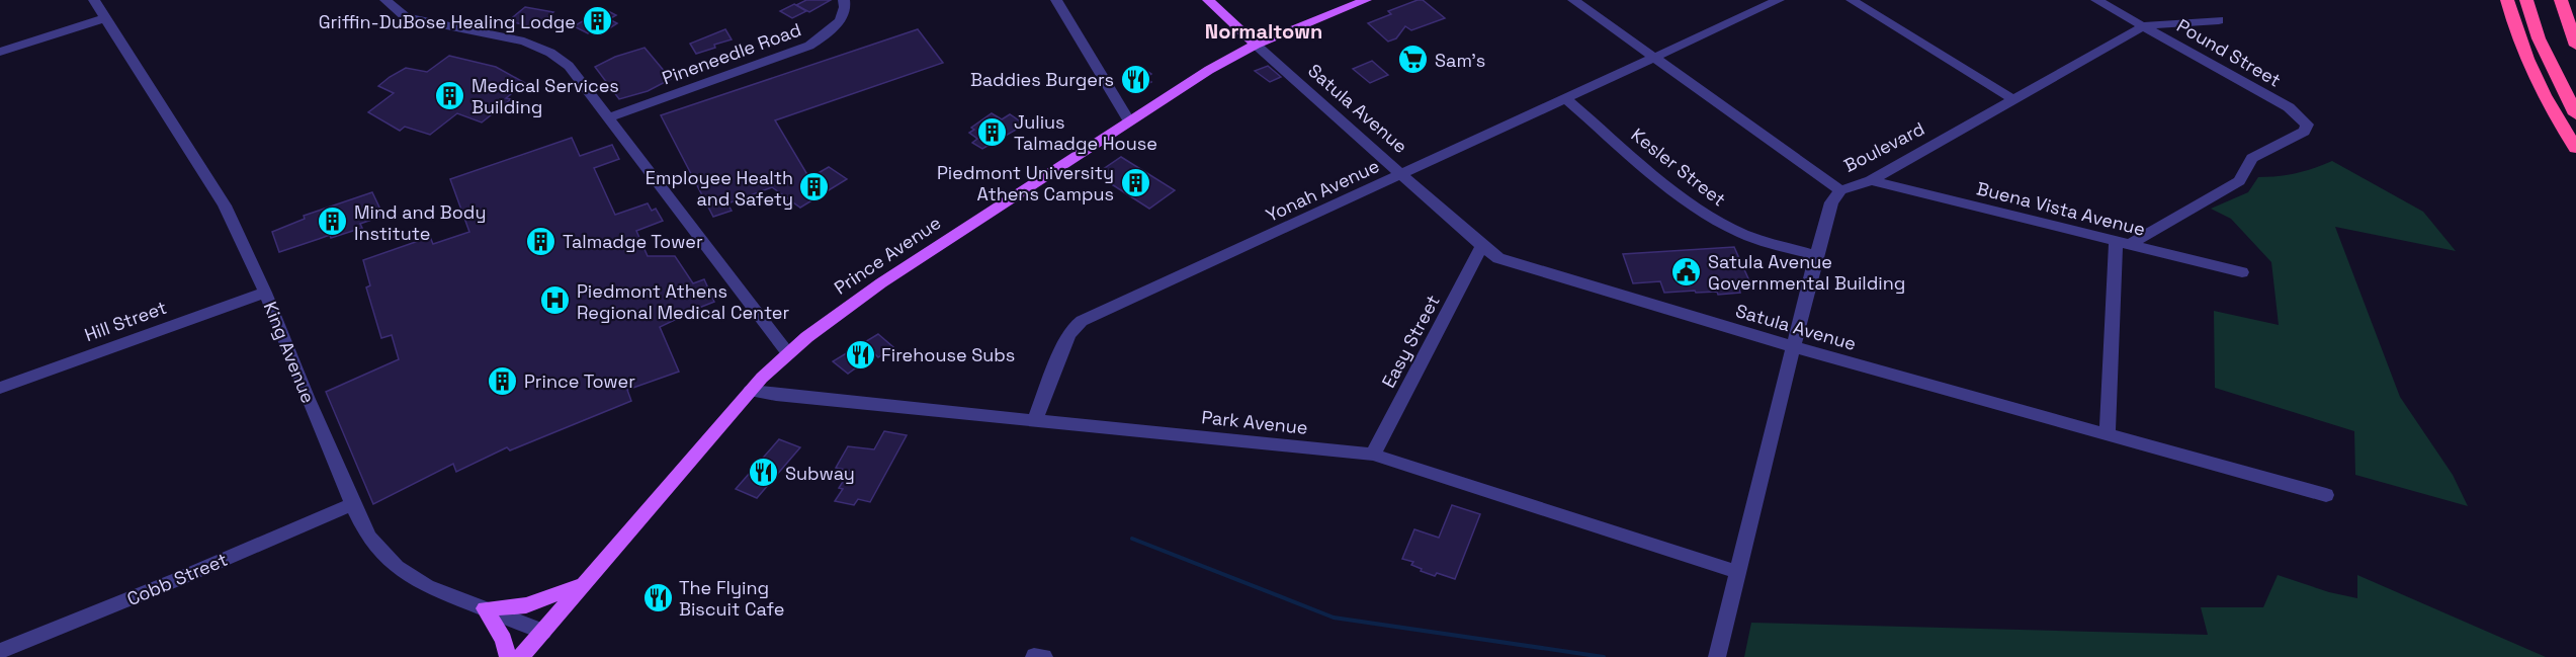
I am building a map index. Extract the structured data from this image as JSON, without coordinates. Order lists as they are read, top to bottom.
{
  "streets": {
    "main road": ["Prince Avenue"],
    "street": [
      "Pound Street",
      "Pineneedle Road",
      "Satula Avenue",
      "Boulevard",
      "Kesler Street",
      "Yonah Avenue",
      "Buena Vista Avenue",
      "Hill Street",
      "Easy Street",
      "King Avenue",
      "Park Avenue",
      "Cobb Street"
    ]
  },
  "crossings": [
    ["Pound Street", "Boulevard"],
    ["Pound Street", "Buena Vista Avenue"],
    ["Satula Avenue", "Boulevard"],
    ["Satula Avenue", "Yonah Avenue"],
    ["Satula Avenue", "Prince Avenue"],
    ["Satula Avenue", "Easy Street"],
    ["Boulevard", "Kesler Street"],
    ["Boulevard", "Buena Vista Avenue"],
    ["Boulevard", "Park Avenue"],
    ["Kesler Street", "Yonah Avenue"],
    ["Yonah Avenue", "Park Avenue"],
    ["Prince Avenue", "King Avenue"],
    ["Prince Avenue", "Park Avenue"],
    ["Hill Street", "King Avenue"],
    ["Easy Street", "Park Avenue"],
    ["King Avenue", "Cobb Street"]
  ],
  "districts": ["Normaltown"],
  "places": {
    "building": [
      "Griffin-DuBose Healing Lodge",
      "Medical Services Building",
      "Julius Talmadge House",
      "Piedmont University Athens Campus",
      "Employee Health and Safety",
      "Mind and Body Institute",
      "Talmadge Tower",
      "Prince Tower"
    ],
    "supermarket": ["Sam's"],
    "restaurant": [
      "Baddies Burgers",
      "Firehouse Subs",
      "Subway",
      "The Flying Biscuit Cafe"
    ],
    "public building": ["Satula Avenue Governmental Building"],
    "hospital": ["Piedmont Athens Regional Medical Center"]
  }
}
